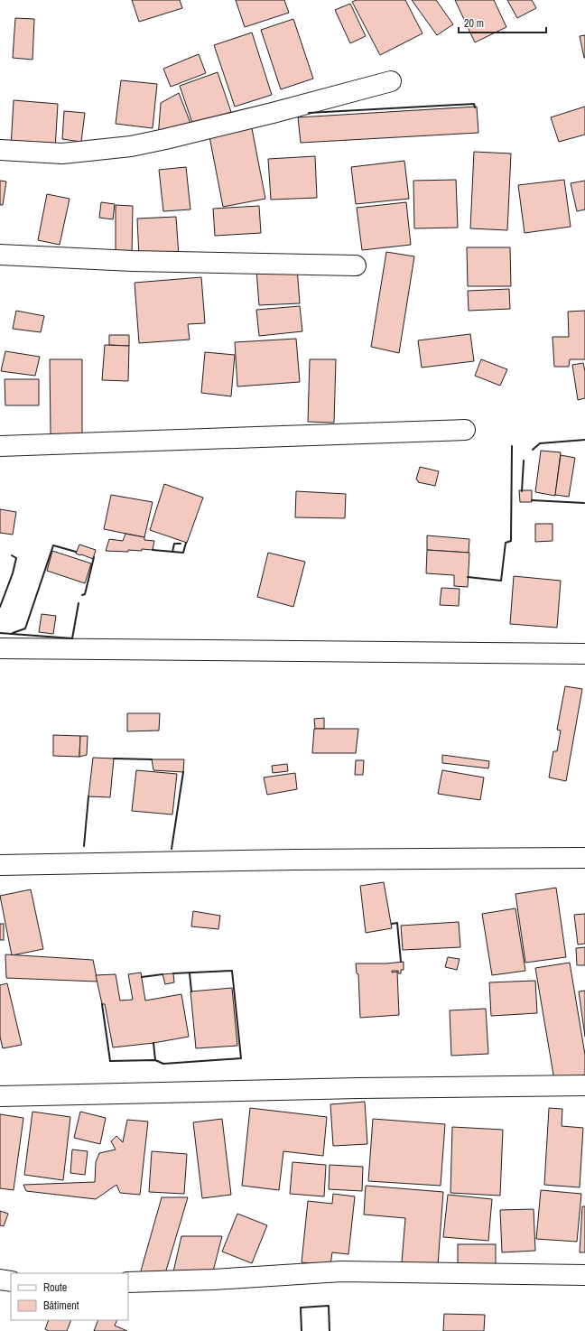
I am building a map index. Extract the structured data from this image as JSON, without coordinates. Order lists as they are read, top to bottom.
{
  "legend": ["Route", "Bâtiment"],
  "scale_bar": "20 m"
}
